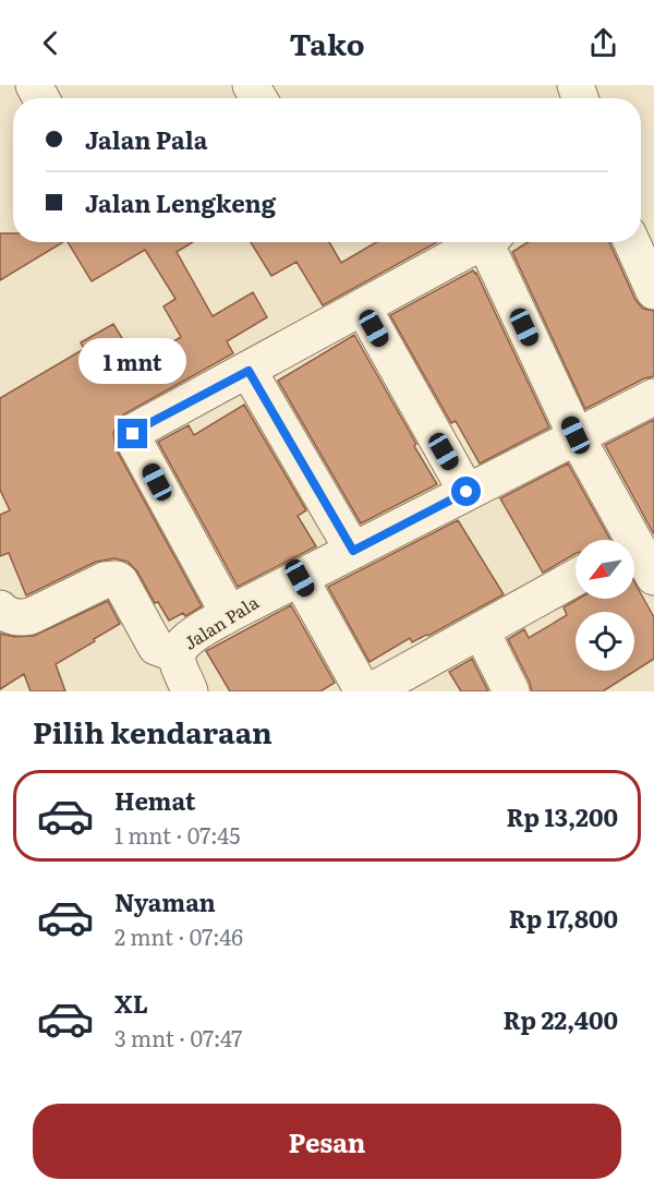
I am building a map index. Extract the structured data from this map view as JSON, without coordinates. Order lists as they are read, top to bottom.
{
  "streets": {
    "street": ["Jalan Pala"]
  },
  "north": "bottom left",
  "page": {
    "header": "Tako",
    "banner": ["Jalan Pala", "Jalan Lengkeng"],
    "bubble": "1 mnt",
    "heading": "Pilih kendaraan",
    "list": [
      {
        "name": "Hemat",
        "note": "1 mnt · 07:45",
        "value": "Rp 13,200"
      },
      {
        "name": "Nyaman",
        "note": "2 mnt · 07:46",
        "value": "Rp 17,800"
      },
      {
        "name": "XL",
        "note": "3 mnt · 07:47",
        "value": "Rp 22,400"
      }
    ],
    "buttons": "Pesan"
  }
}
